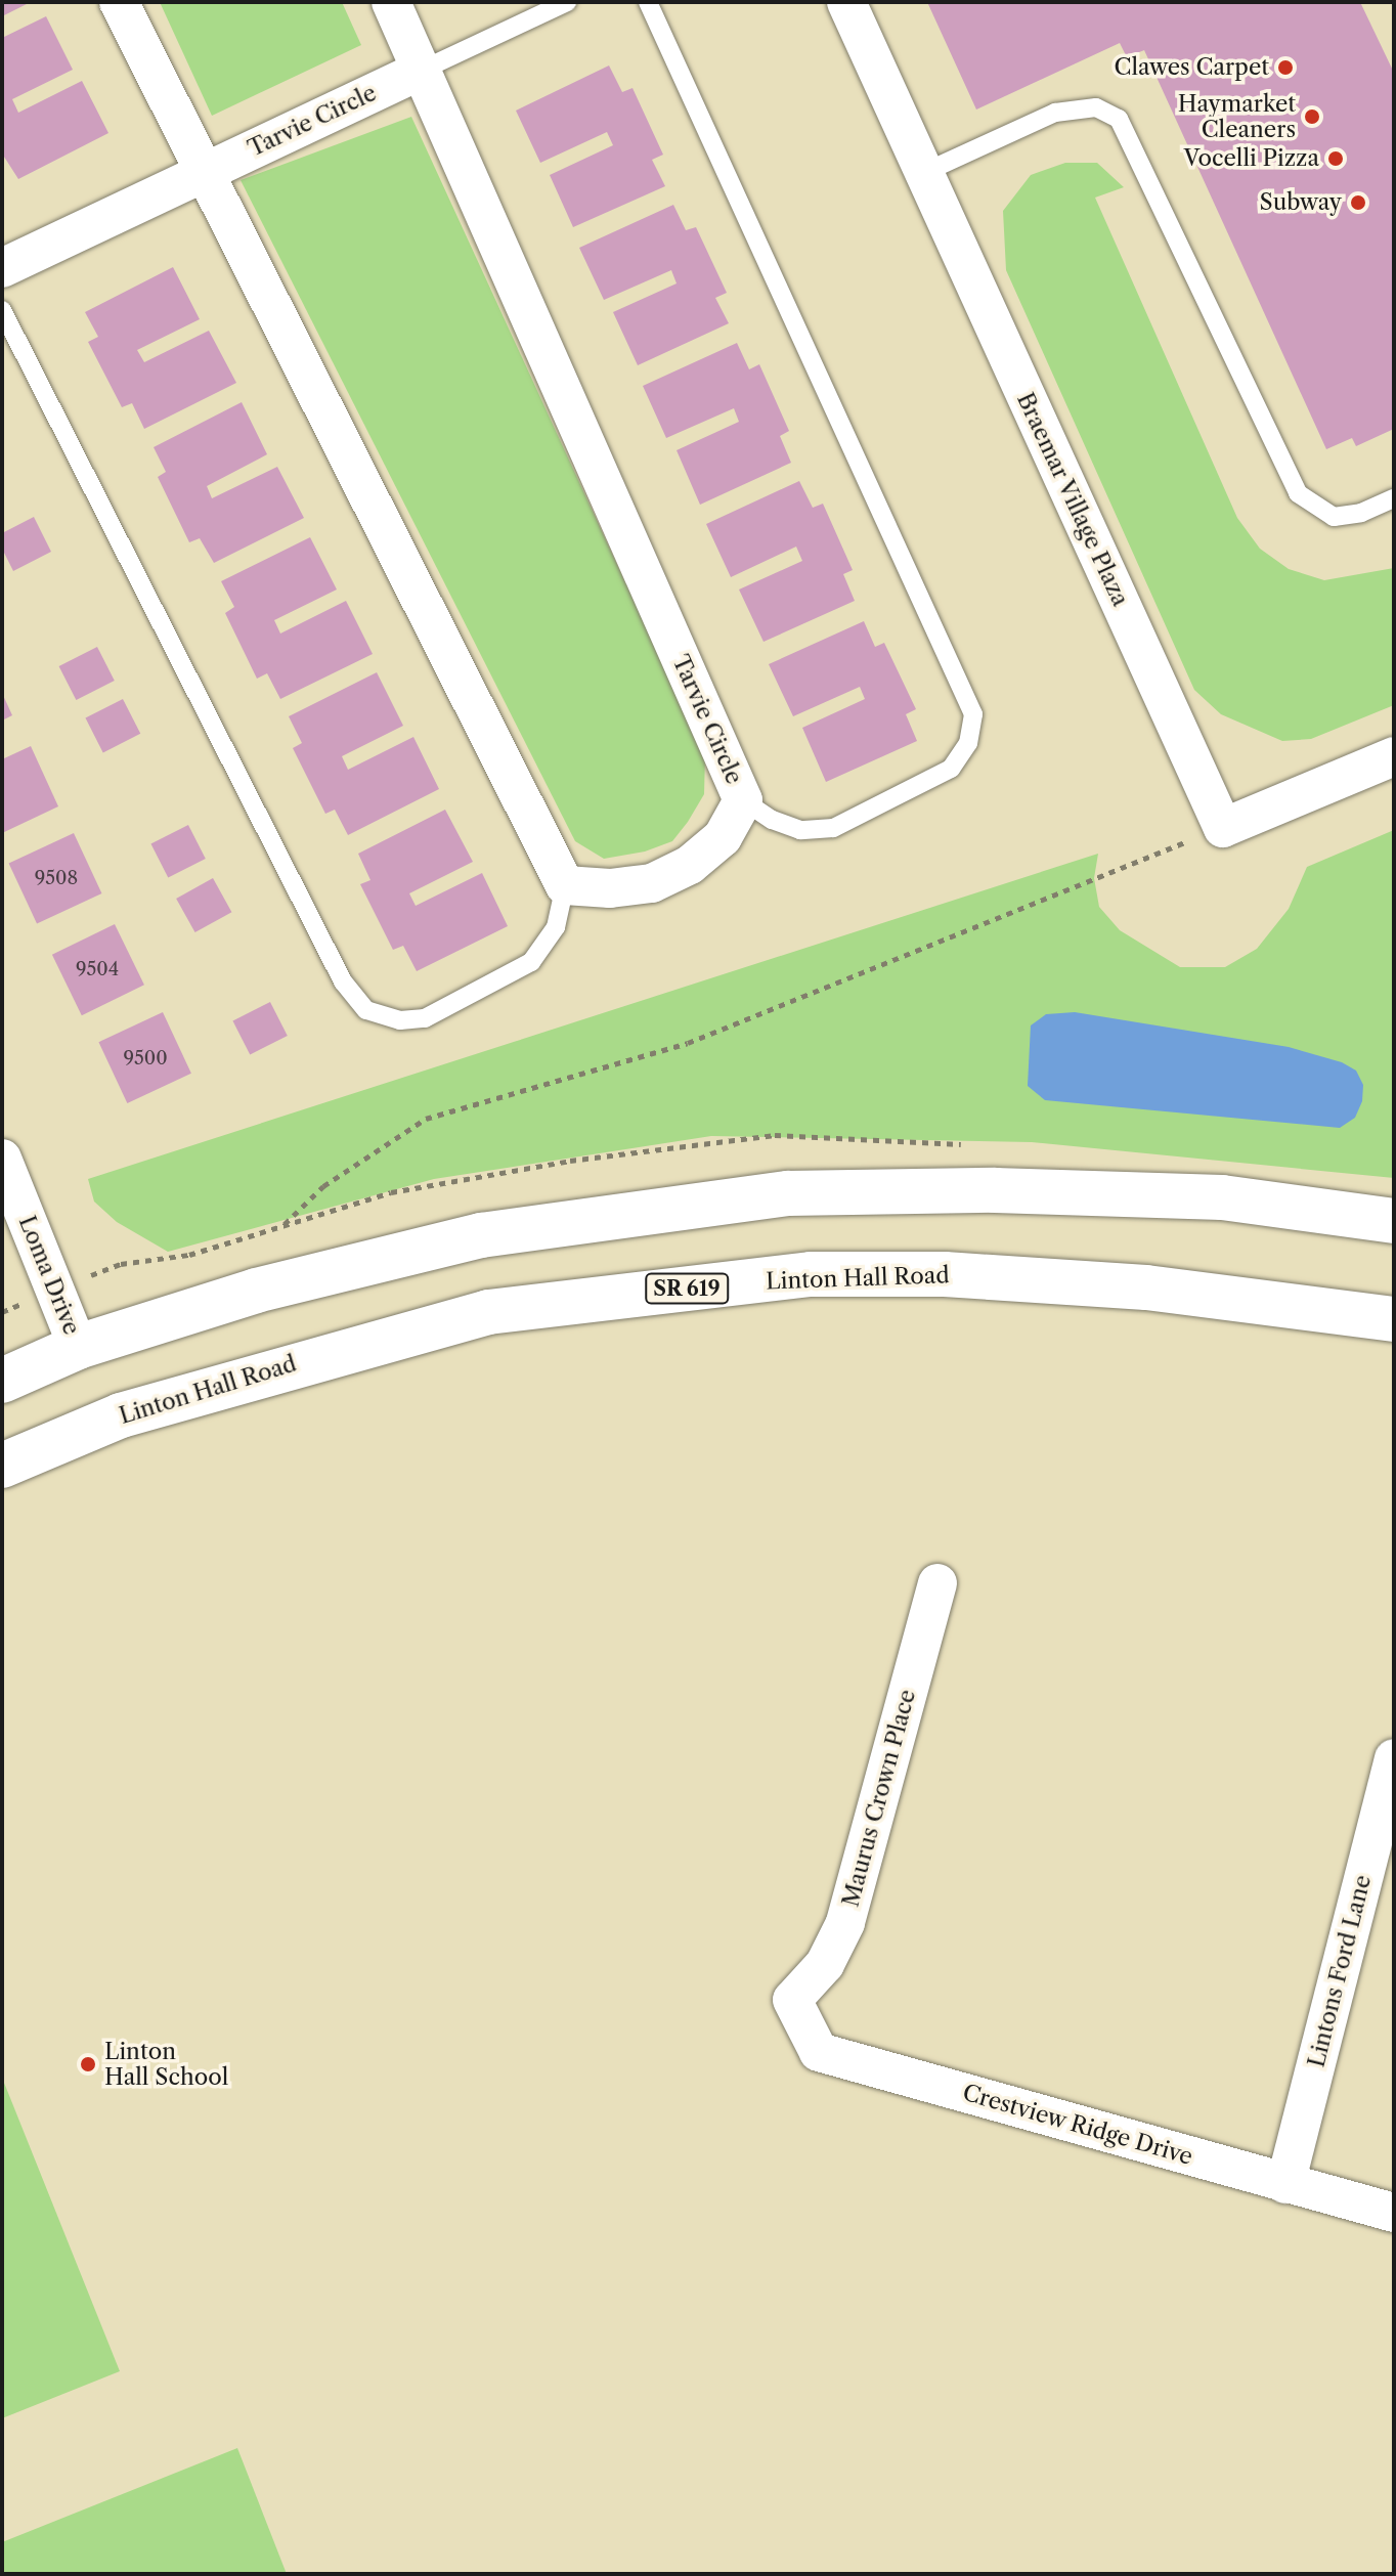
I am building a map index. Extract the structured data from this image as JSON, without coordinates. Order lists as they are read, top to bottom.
{
  "streets": {
    "main road": ["Linton Hall Road", "SR 619"],
    "street": [
      "Tarvie Circle",
      "Braemar Village Plaza",
      "Loma Drive",
      "Maurus Crown Place",
      "Lintons Ford Lane",
      "Crestview Ridge Drive"
    ]
  },
  "crossings": [
    ["Maurus Crown Place", "Crestview Ridge Drive"],
    ["Lintons Ford Lane", "Crestview Ridge Drive"]
  ],
  "places": [
    "Clawes Carpet",
    "Haymarket Cleaners",
    "Vocelli Pizza",
    "Subway",
    "Linton Hall School"
  ],
  "house_numbers": ["9508", "9504", "9500"]
}
